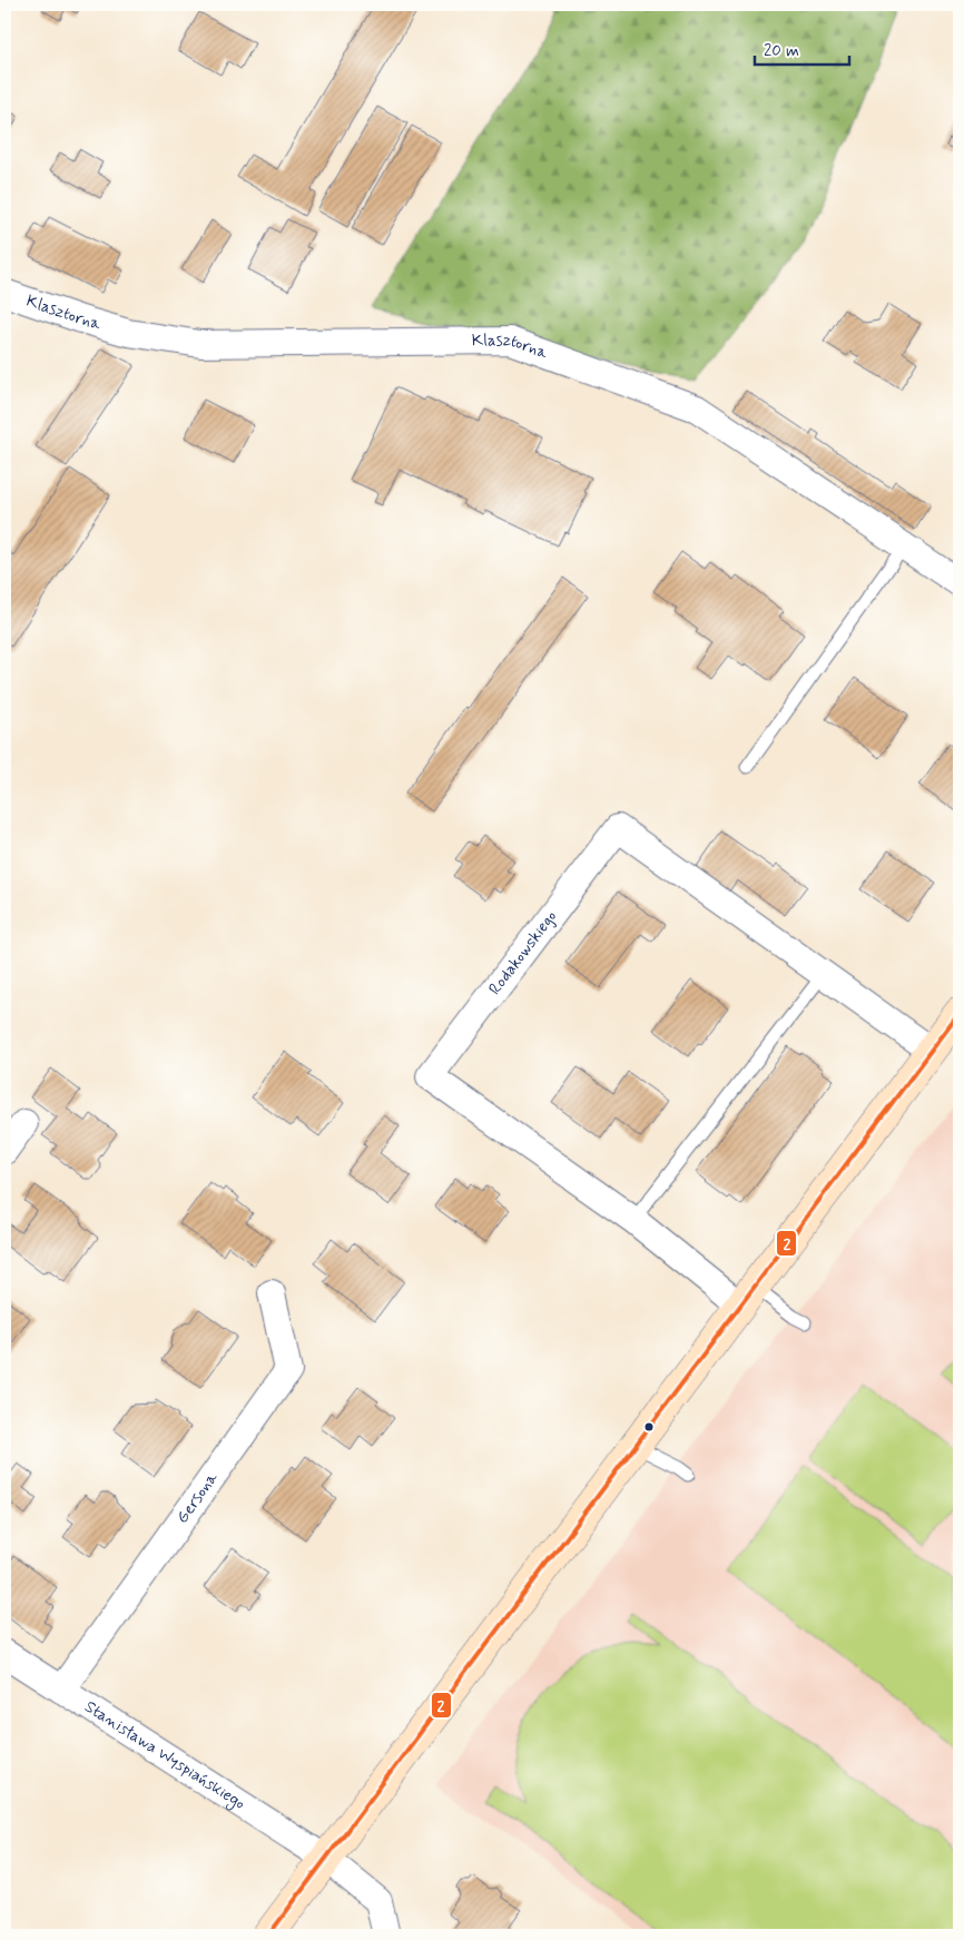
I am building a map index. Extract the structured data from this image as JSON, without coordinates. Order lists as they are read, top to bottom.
{
  "streets": {
    "street": [
      "Klasztorna",
      "Rodakowskiego",
      "Gersona",
      "Stanisława Wyspiańskiego"
    ]
  },
  "crossings": [
    ["Gersona", "Stanisława Wyspiańskiego"]
  ],
  "lines": ["transit line 2"],
  "scale_bar": "20 m"
}
